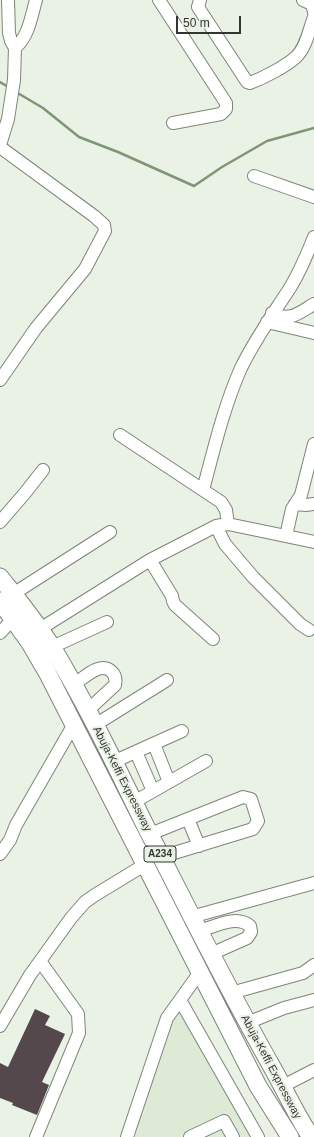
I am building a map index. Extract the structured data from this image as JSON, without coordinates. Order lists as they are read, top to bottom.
{
  "streets": {
    "highway": ["Abuja-Keffi Expressway", "A234"]
  },
  "scale_bar": "50 m"
}
